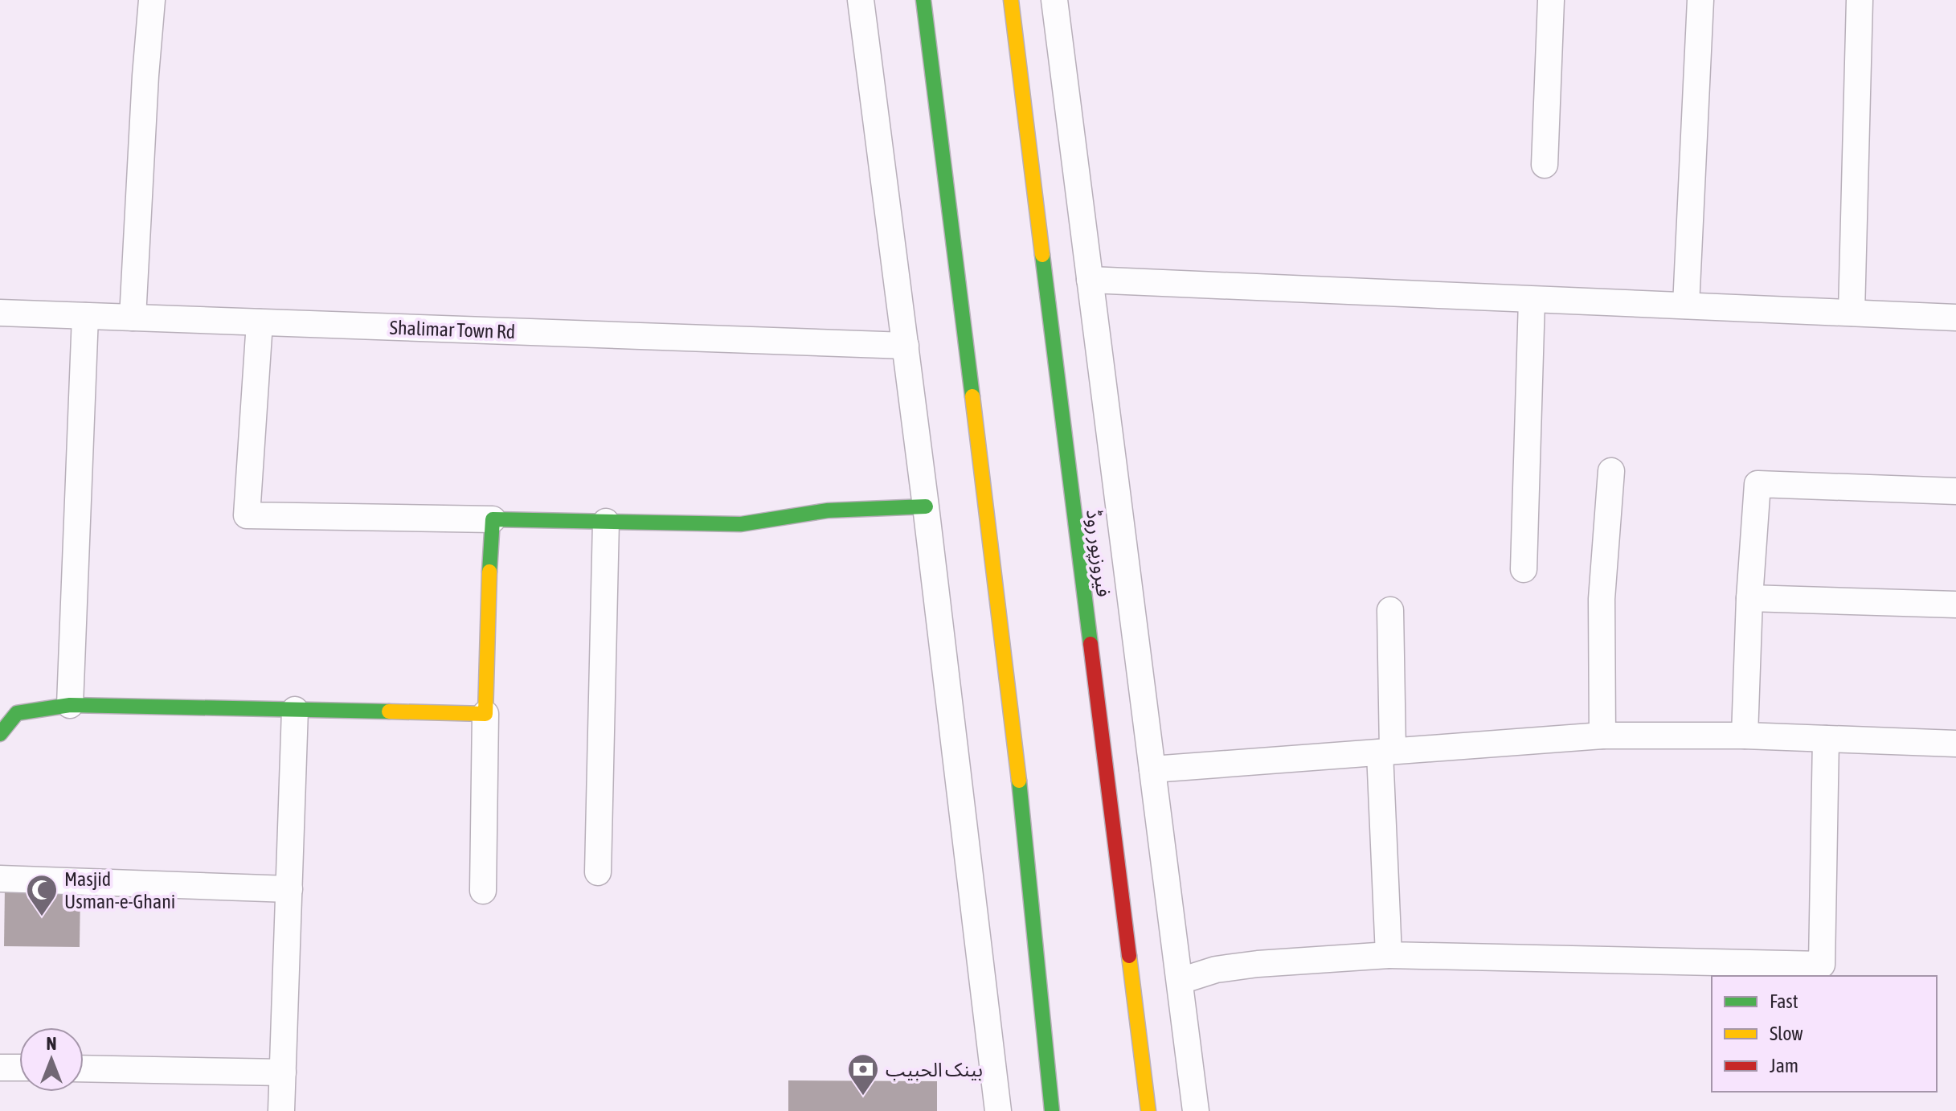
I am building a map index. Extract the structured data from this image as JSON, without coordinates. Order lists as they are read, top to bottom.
{
  "streets": {
    "main road": ["فیروزپور روڈ"],
    "street": ["Shalimar Town Rd"]
  },
  "places": {
    "mosque": ["Masjid Usman-e-Ghani"],
    "bank": ["بينک الحبيب"]
  },
  "legend": ["Fast", "Slow", "Jam"],
  "north": "top"
}
